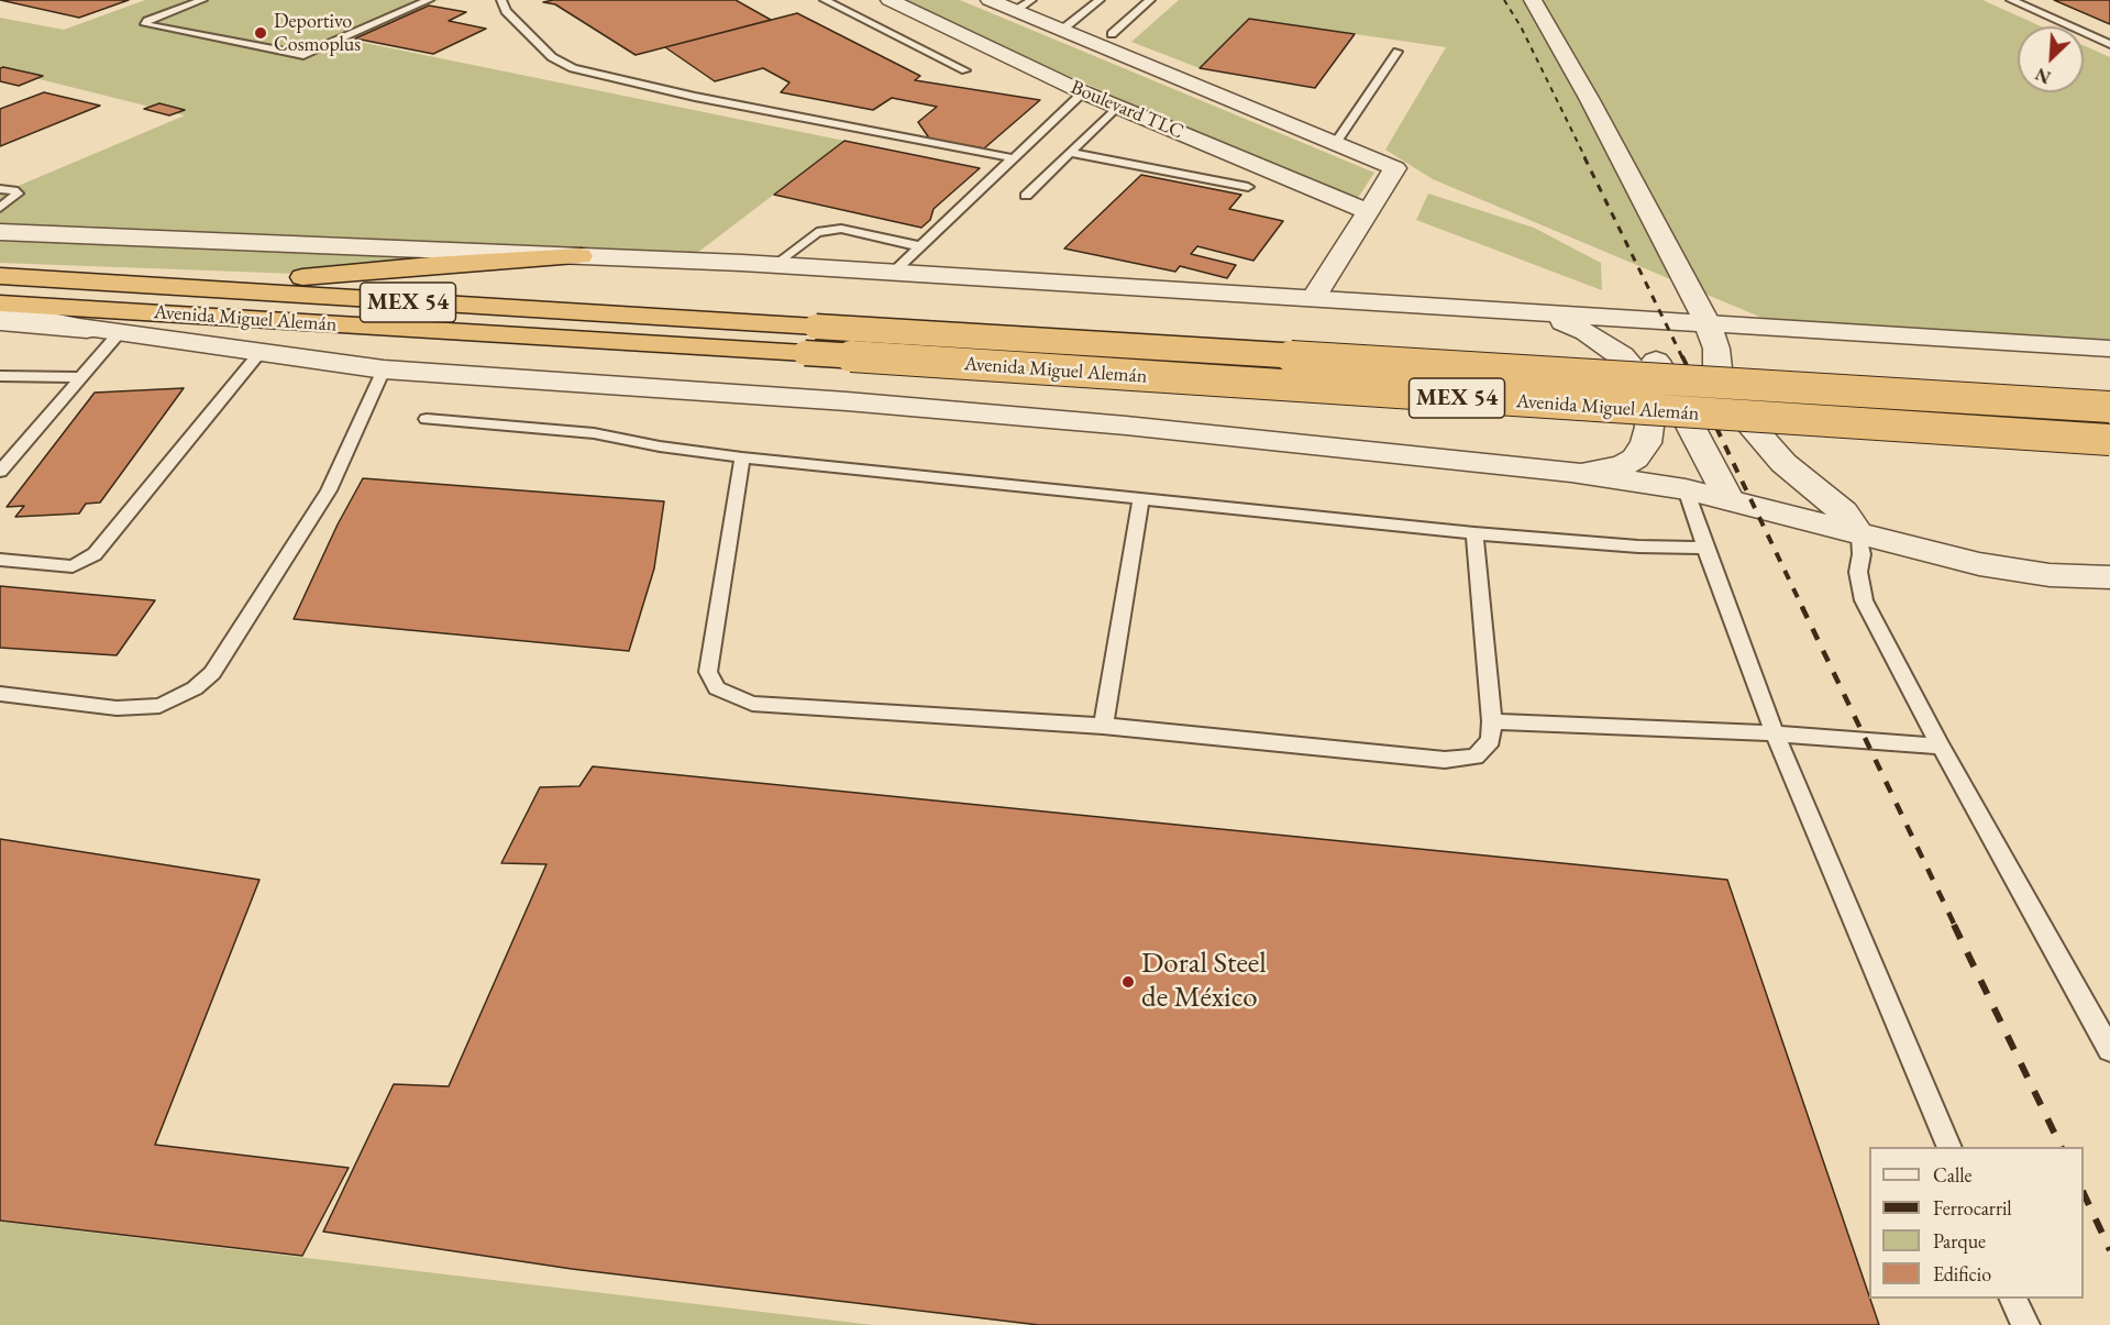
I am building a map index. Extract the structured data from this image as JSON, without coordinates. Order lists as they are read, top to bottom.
{
  "streets": {
    "highway": ["MEX 54", "Avenida Miguel Alemán"],
    "street": ["Boulevard TLC"]
  },
  "places": ["Deportivo Cosmoplus", "Doral Steel de México"],
  "legend": [
    "Calle",
    "Ferrocarril",
    "Parque",
    "Edificio"
  ],
  "north": "bottom left"
}
